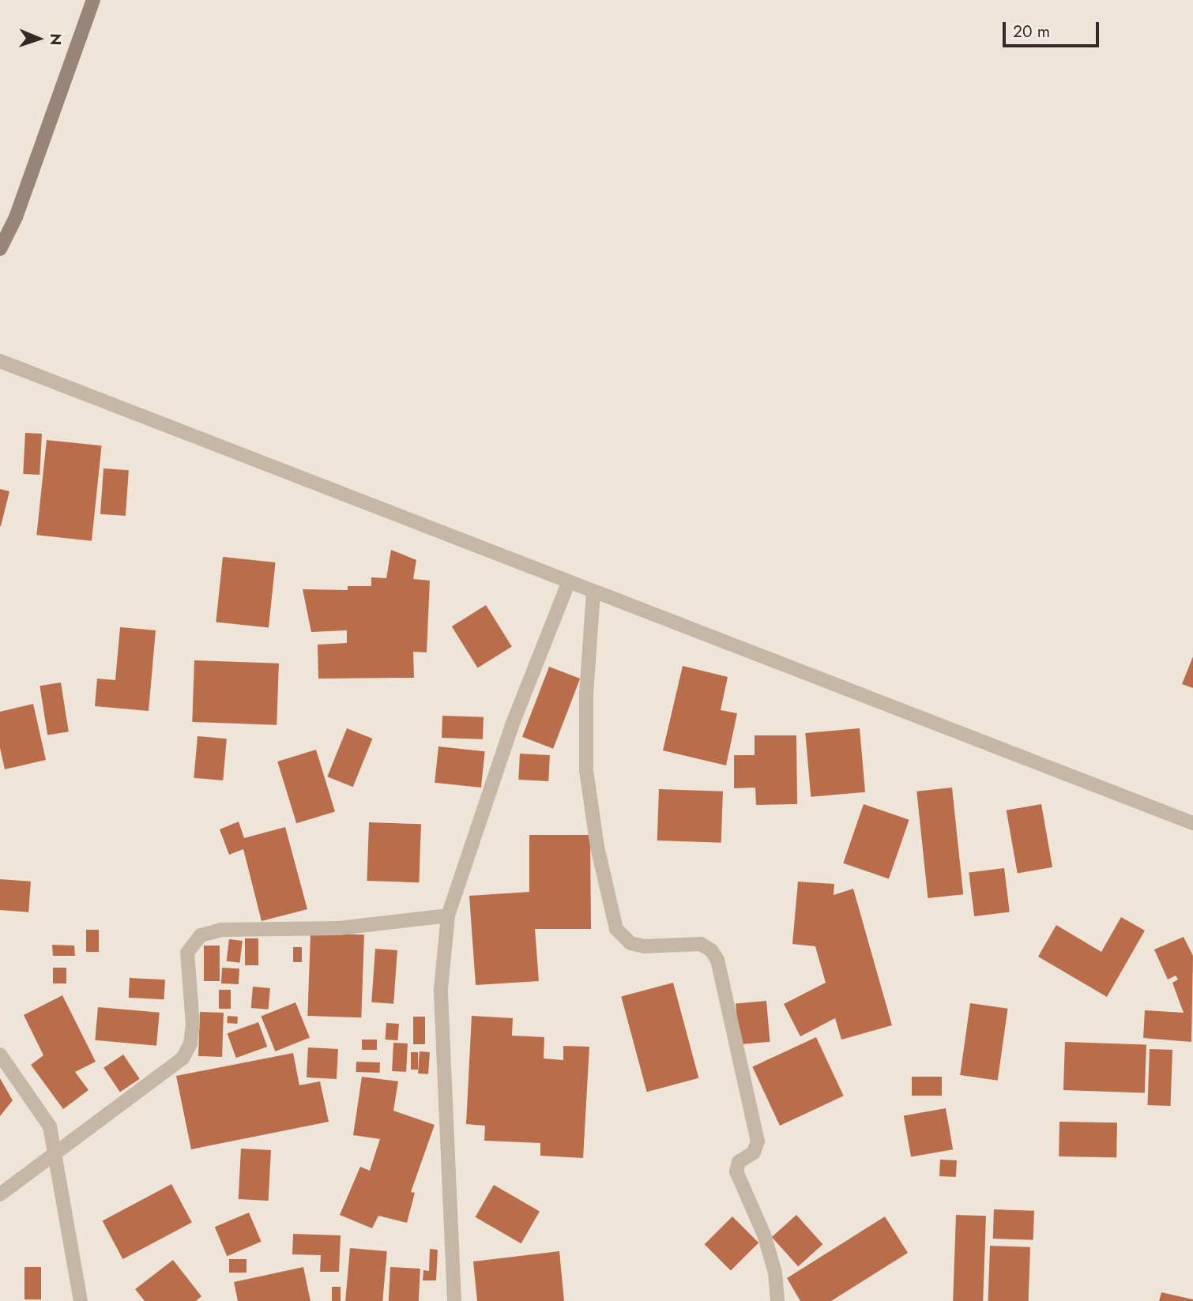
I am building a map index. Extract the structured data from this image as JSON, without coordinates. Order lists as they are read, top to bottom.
{
  "scale_bar": "20 m",
  "north": "right"
}
